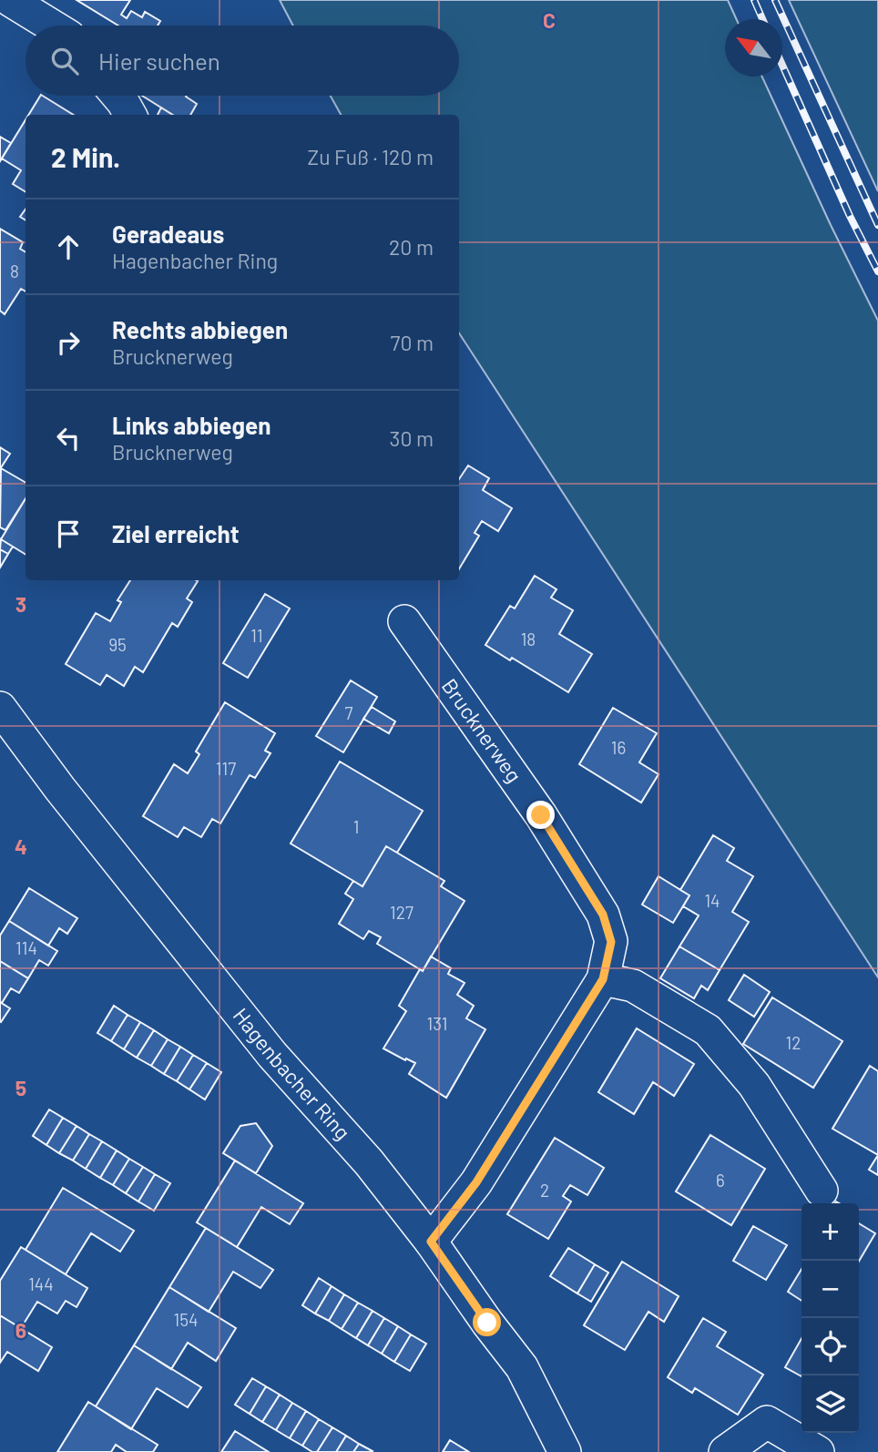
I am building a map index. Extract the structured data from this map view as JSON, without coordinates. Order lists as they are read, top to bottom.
{
  "streets": {
    "street": ["Brucknerweg", "Hagenbacher Ring"]
  },
  "crossings": [
    ["Brucknerweg", "Hagenbacher Ring"]
  ],
  "house_numbers": [
    "8",
    "11",
    "18",
    "95",
    "7",
    "16",
    "117",
    "1",
    "14",
    "127",
    "114",
    "131",
    "12",
    "6",
    "2",
    "144",
    "154"
  ],
  "north": "top left",
  "page": {
    "search": "Hier suchen",
    "heading": ["2 Min.", "Zu Fuß · 120 m"],
    "list": [
      ["Geradeaus", "Hagenbacher Ring", "20 m"],
      ["Rechts abbiegen", "Brucknerweg", "70 m"],
      ["Links abbiegen", "Brucknerweg", "30 m"],
      "Ziel erreicht"
    ],
    "map_buttons": ["+", "−"]
  },
  "grid": {
    "columns": ["C"],
    "rows": [
      "3",
      "4",
      "5",
      "6"
    ]
  }
}
